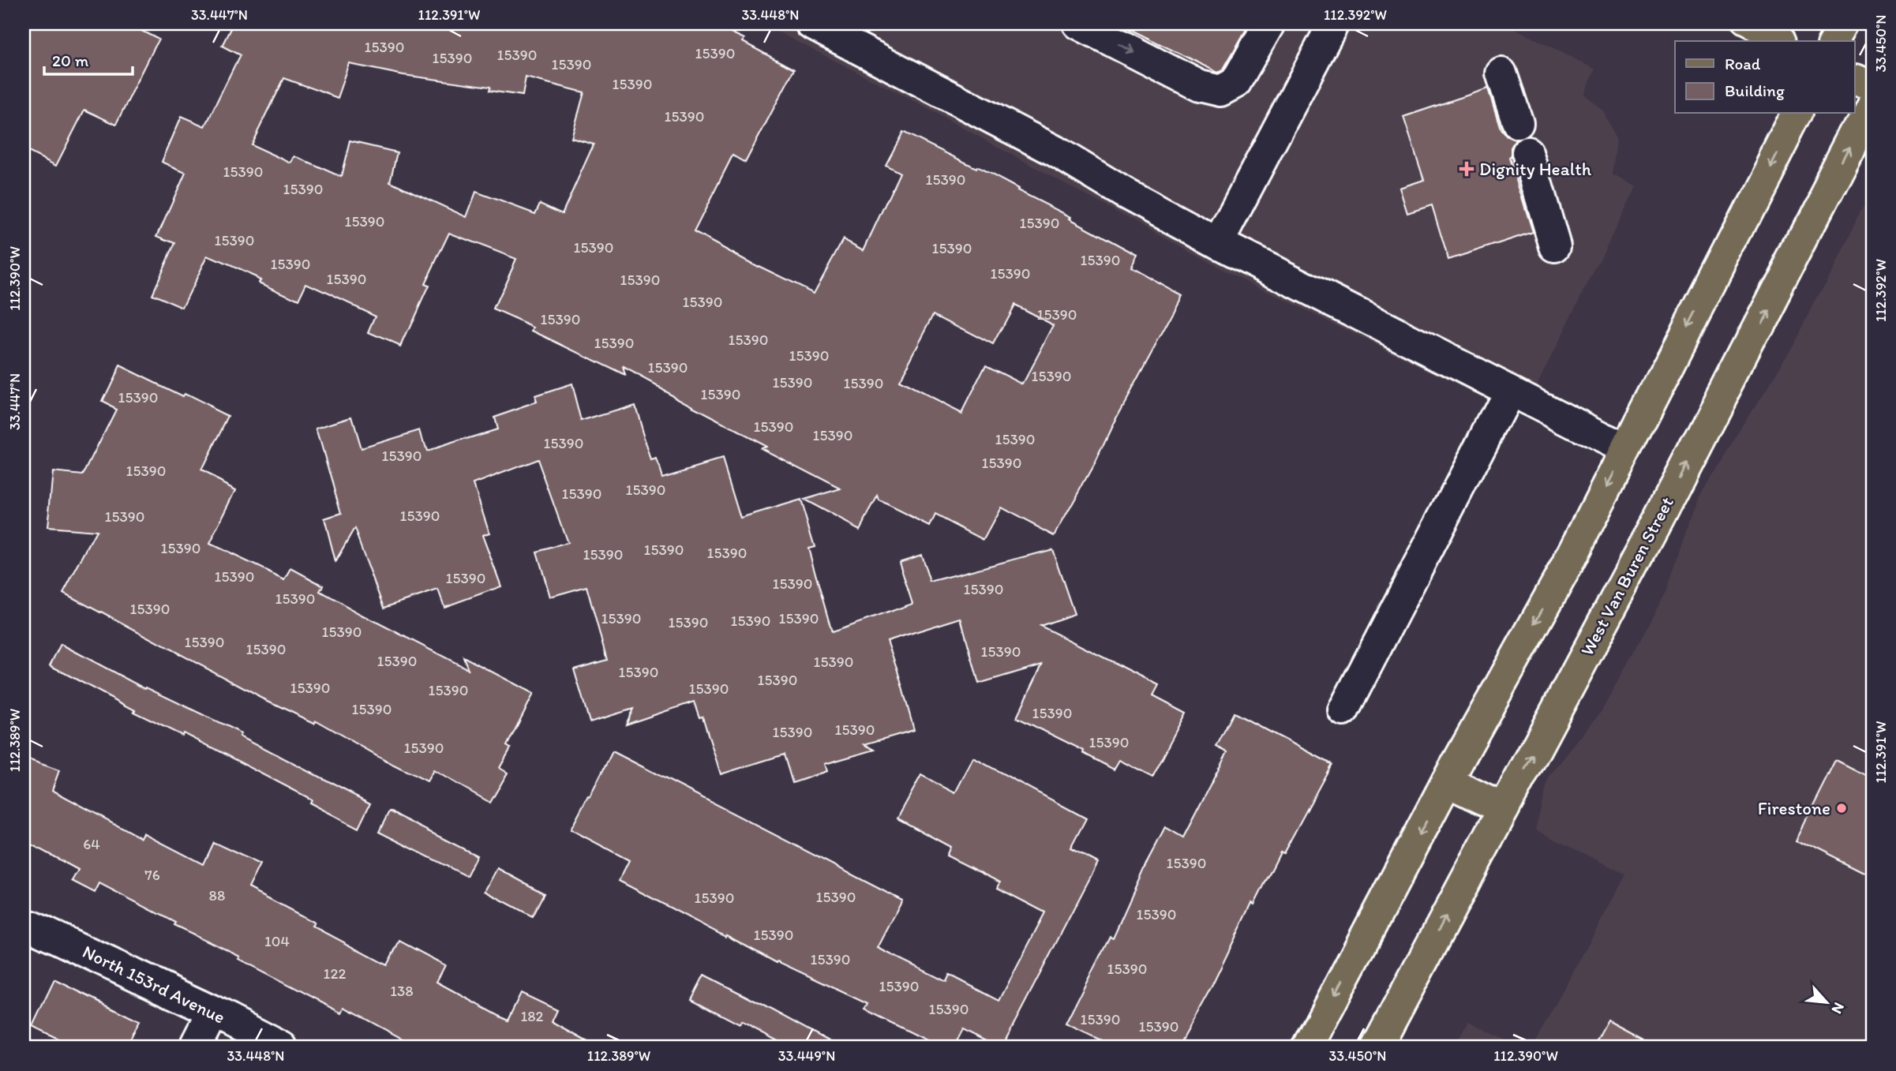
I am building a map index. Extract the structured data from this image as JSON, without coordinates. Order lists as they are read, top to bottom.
{
  "streets": {
    "main road": ["West Van Buren Street"],
    "street": ["North 153rd Avenue"]
  },
  "places": {
    "health": ["Dignity Health"],
    "other": ["Firestone"]
  },
  "house_numbers": [
    "15390",
    "15390",
    "15390",
    "15390",
    "15390",
    "15390",
    "15390",
    "15390",
    "15390",
    "15390",
    "15390",
    "15390",
    "15390",
    "15390",
    "15390",
    "15390",
    "15390",
    "15390",
    "15390",
    "15390",
    "15390",
    "15390",
    "15390",
    "15390",
    "15390",
    "15390",
    "15390",
    "15390",
    "15390",
    "15390",
    "15390",
    "15390",
    "15390",
    "15390",
    "15390",
    "15390",
    "15390",
    "15390",
    "15390",
    "15390",
    "15390",
    "15390",
    "15390",
    "15390",
    "15390",
    "15390",
    "15390",
    "15390",
    "15390",
    "15390",
    "15390",
    "15390",
    "15390",
    "15390",
    "15390",
    "15390",
    "15390",
    "15390",
    "15390",
    "15390",
    "15390",
    "15390",
    "15390",
    "15390",
    "15390",
    "15390",
    "15390",
    "15390",
    "15390",
    "15390",
    "15390",
    "15390",
    "15390",
    "15390",
    "64",
    "15390",
    "76",
    "88",
    "15390",
    "15390",
    "15390",
    "15390",
    "104",
    "15390",
    "15390",
    "122",
    "15390",
    "138",
    "15390",
    "182",
    "15390",
    "15390"
  ],
  "legend": ["Road", "Building"],
  "scale_bar": "20 m",
  "north": "bottom right",
  "coordinates": [
    "33.447°N",
    "112.391°W",
    "33.448°N",
    "112.392°W",
    "33.450°N",
    "112.390°W",
    "112.389°W",
    "33.449°N"
  ]
}
